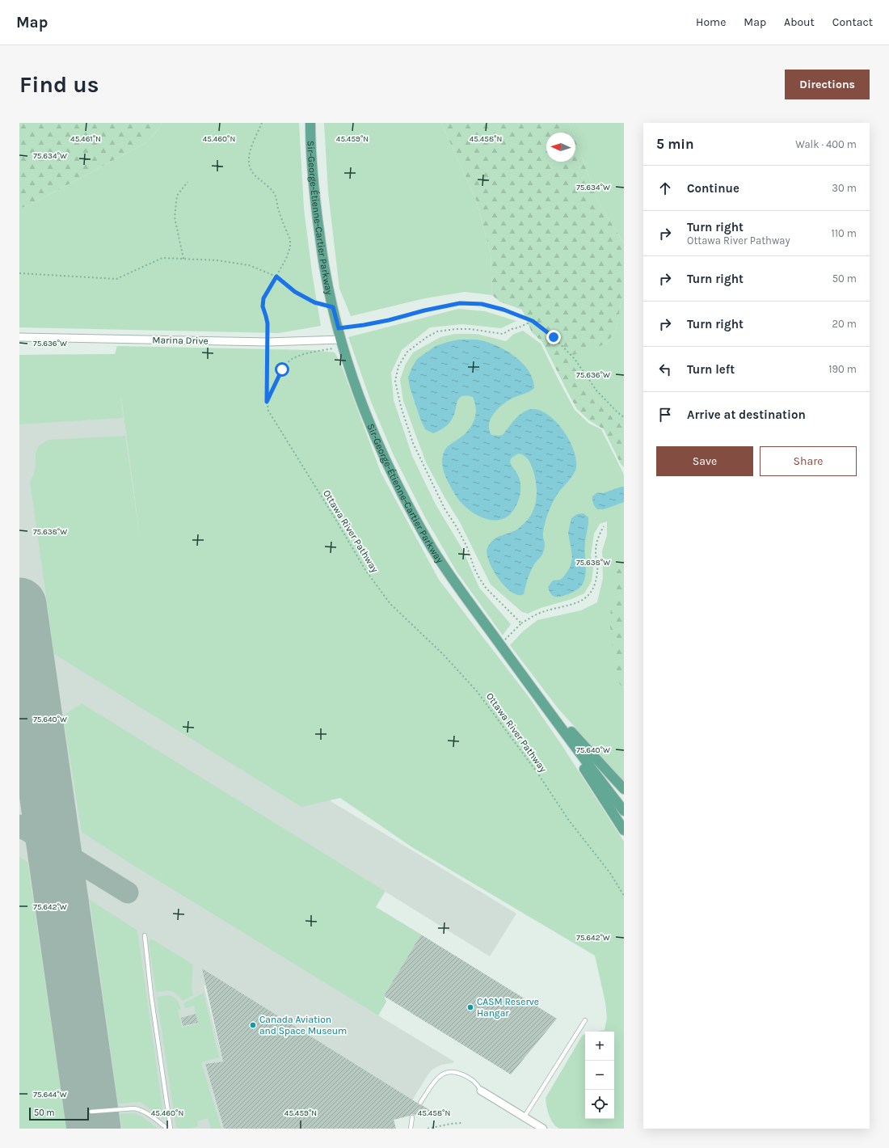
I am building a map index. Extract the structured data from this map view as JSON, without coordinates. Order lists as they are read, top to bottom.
{
  "streets": {
    "main road": ["Sir-George-Étienne-Cartier Parkway"],
    "street": ["Marina Drive"],
    "path": ["Ottawa River Pathway"]
  },
  "crossings": [
    ["Sir-George-Étienne-Cartier Parkway", "Marina Drive"],
    ["Marina Drive", "Ottawa River Pathway"]
  ],
  "places": ["CASM Reserve Hangar", "Canada Aviation and Space Museum"],
  "scale_bar": "50 m",
  "north": "left",
  "page": {
    "header": "Map",
    "nav": [
      "Home",
      "Map",
      "About",
      "Contact"
    ],
    "buttons": [
      "Directions",
      ["Save", "Share"]
    ],
    "title": "Find us",
    "heading": ["5 min", "Walk · 400 m"],
    "list": [
      ["Continue", "30 m"],
      ["Turn right", "Ottawa River Pathway", "110 m"],
      ["Turn right", "50 m"],
      ["Turn right", "20 m"],
      ["Turn left", "190 m"],
      "Arrive at destination"
    ],
    "map_buttons": ["+", "−"],
    "scale": "50 m"
  },
  "coordinates": [
    "45.461°N",
    "45.460°N",
    "45.459°N",
    "45.458°N",
    "75.634°W",
    "75.636°W",
    "75.638°W",
    "75.640°W",
    "75.642°W",
    "75.644°W"
  ]
}
